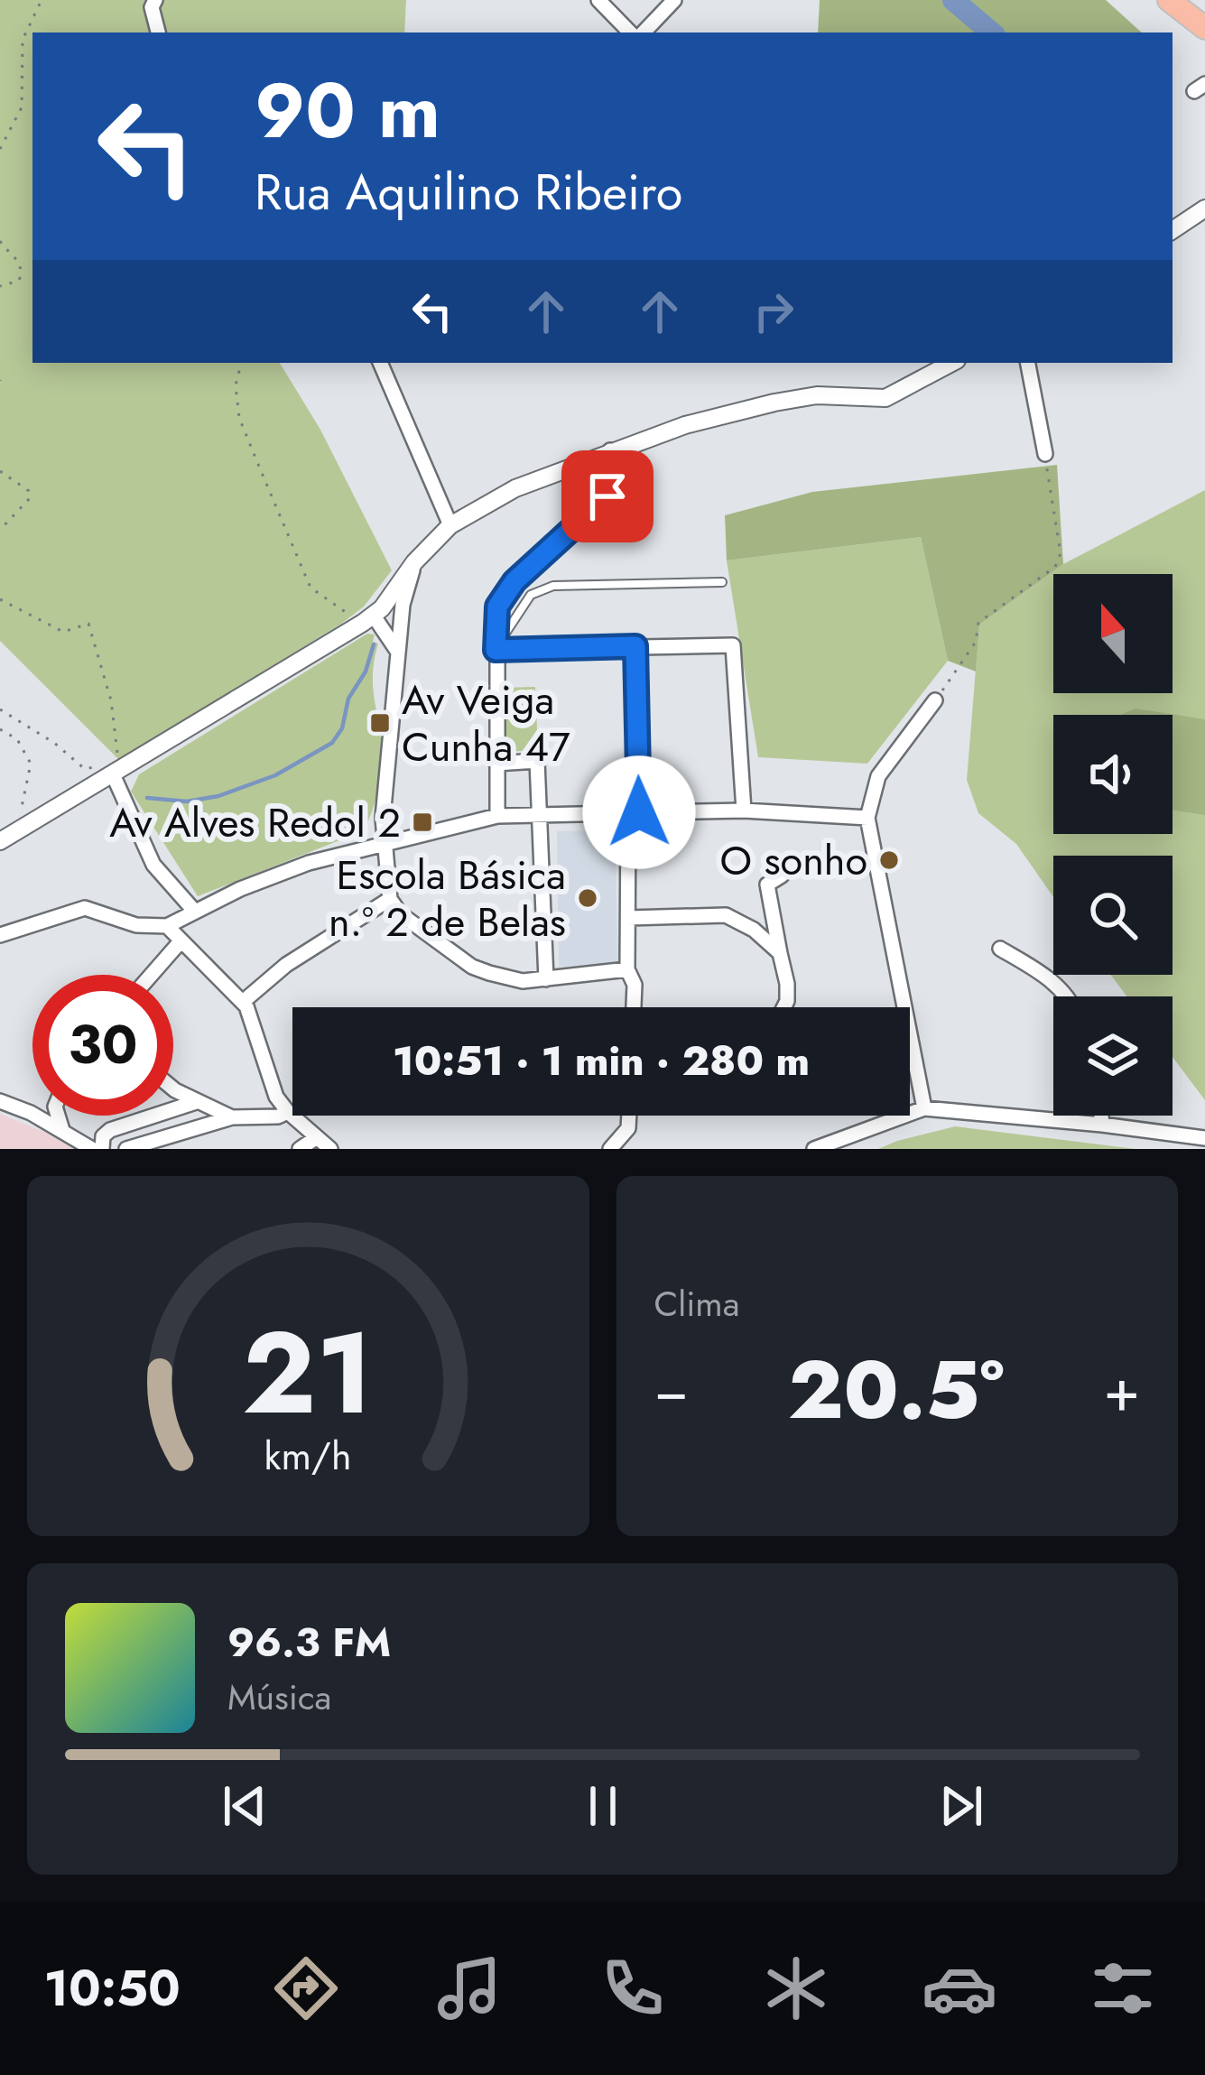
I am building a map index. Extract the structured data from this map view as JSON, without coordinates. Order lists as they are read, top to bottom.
{
  "places": {
    "transit": ["Av Veiga Cunha 47", "Av Alves Redol 2"],
    "other": ["O sonho", "Escola Básica n.º 2 de Belas"]
  },
  "north": "top",
  "page": {
    "turn": ["90 m", "Rua Aquilino Ribeiro"],
    "limit": "30",
    "trip": "10:51 · 1 min · 280 m",
    "tile": "Clima",
    "heat": ["−", "20.5°", "+"],
    "song": ["96.3 FM", "Música"],
    "tabs": "10:50",
    "gauge": ["21", "km/h"]
  }
}
